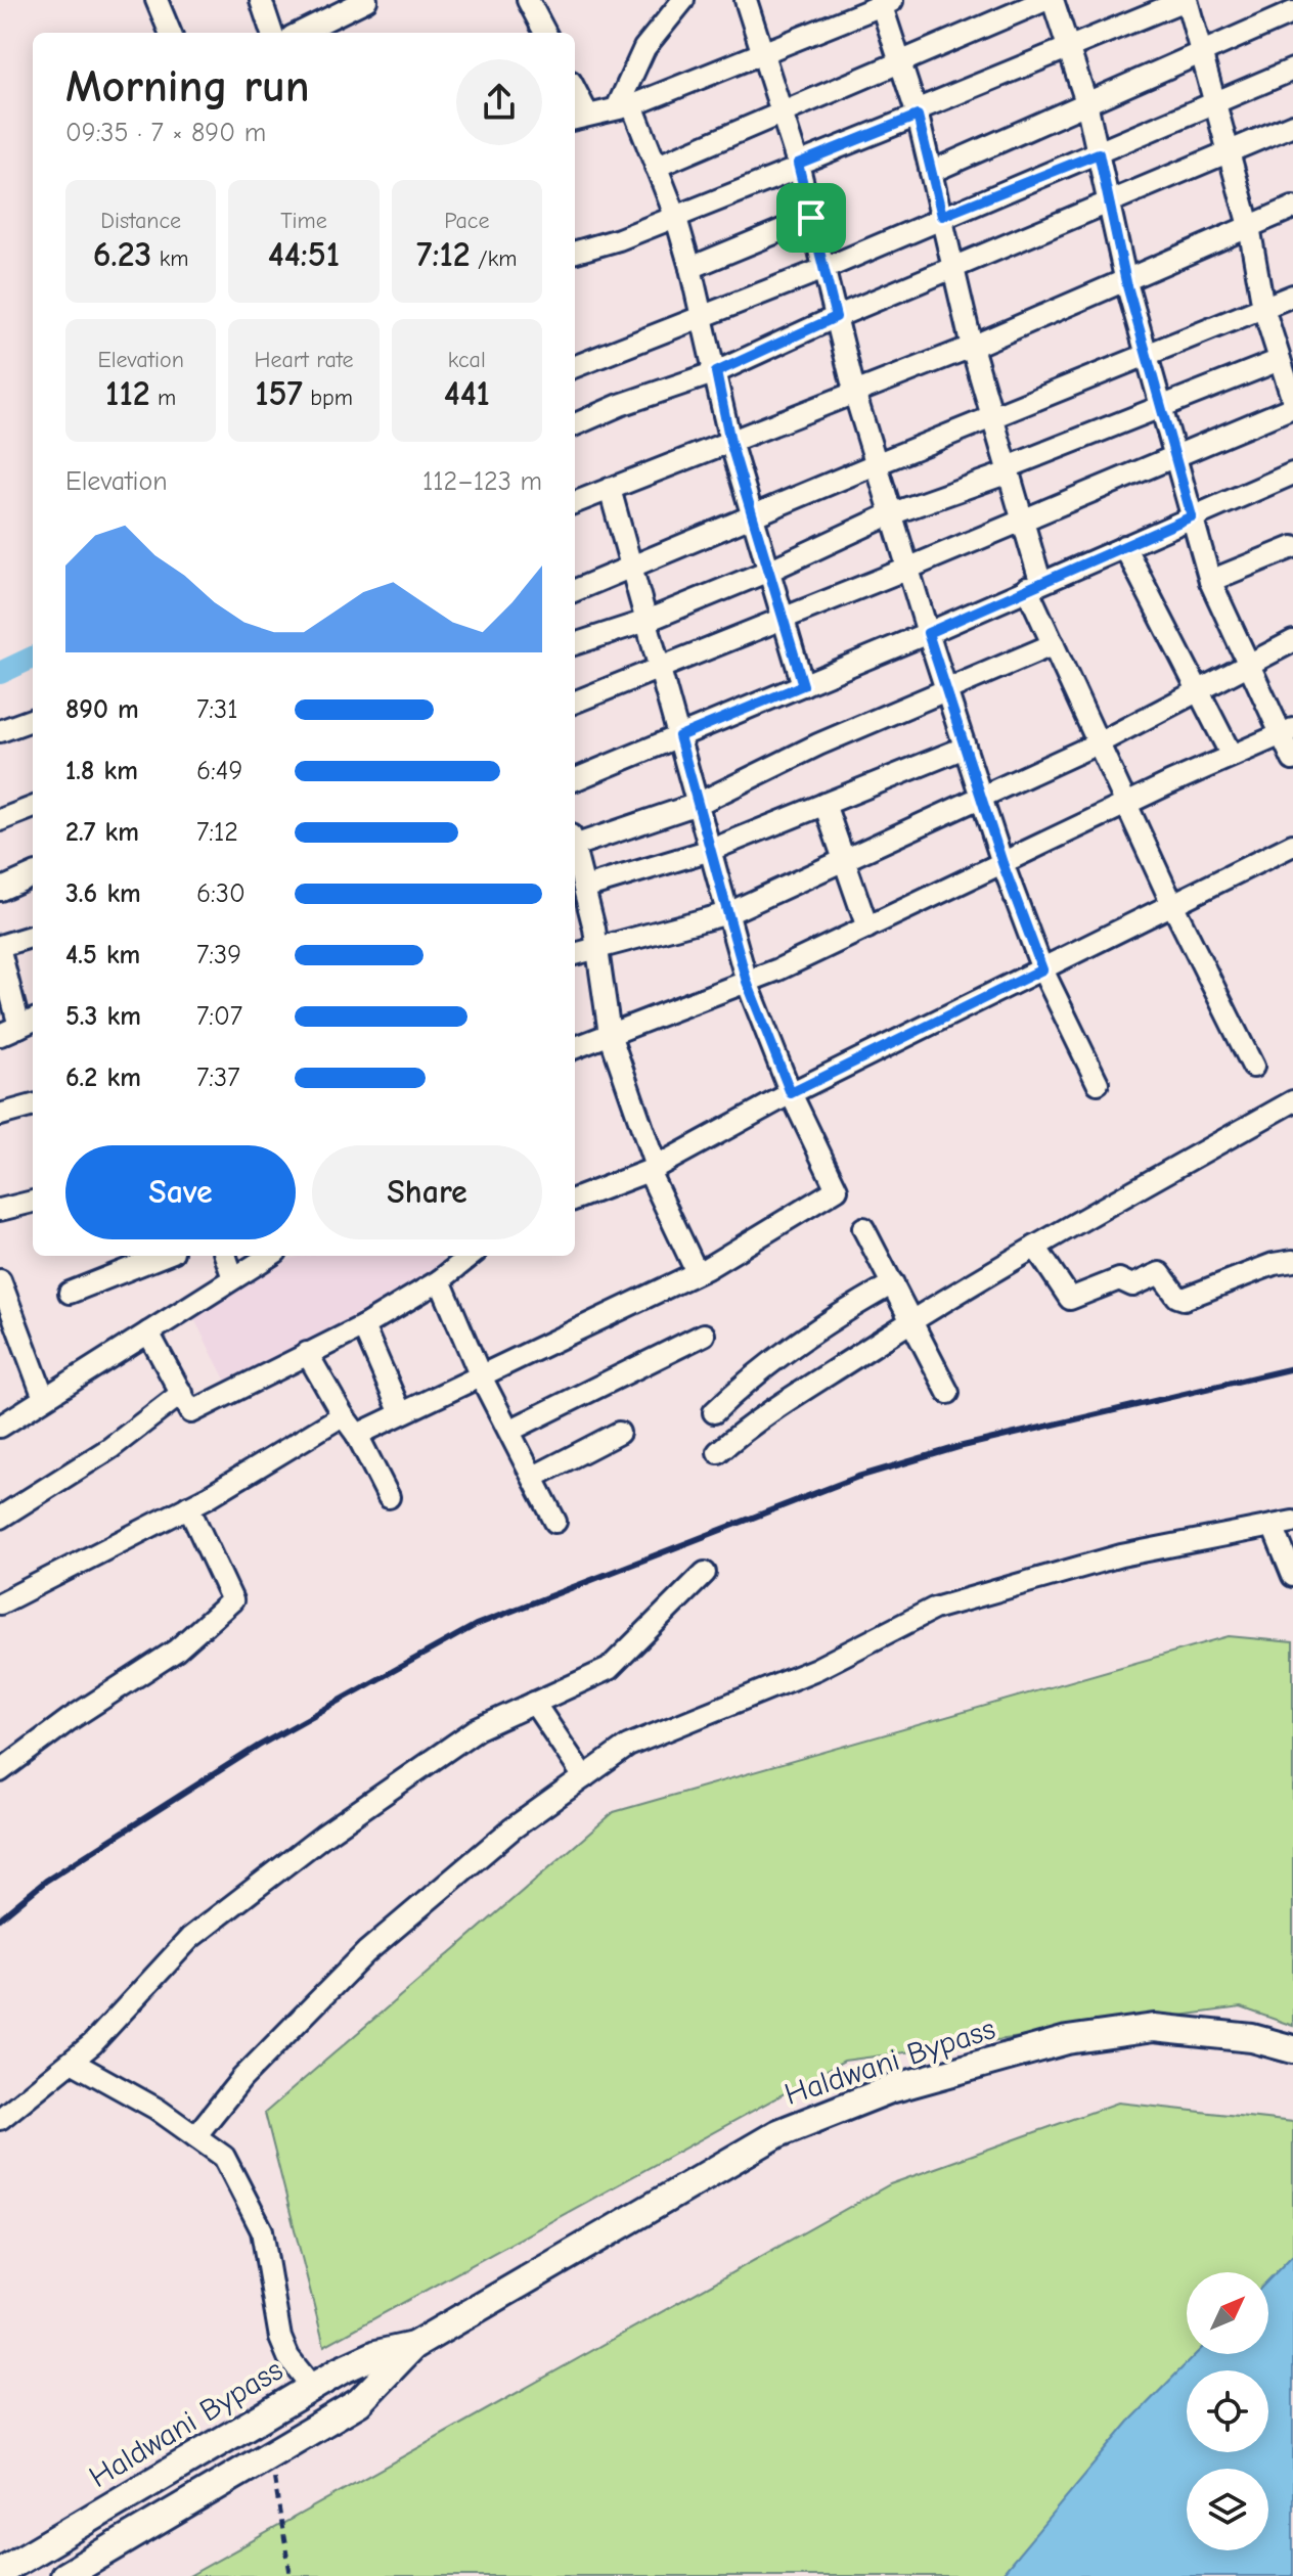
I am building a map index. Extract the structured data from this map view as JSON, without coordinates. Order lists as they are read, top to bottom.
{
  "streets": {
    "main road": ["Haldwani Bypass"]
  },
  "north": "top right",
  "page": {
    "heading": ["Morning run", "09:35 · 7 × 890 m"],
    "stats": [
      ["Distance", "6.23 km"],
      ["Time", "44:51"],
      ["Pace", "7:12 /km"],
      ["Elevation", "112 m"],
      ["Heart rate", "157 bpm"],
      ["kcal", "441"]
    ],
    "chart": ["Elevation", "112–123 m"],
    "list": [
      {
        "name": "890 m",
        "note": "7:31"
      },
      {
        "name": "1.8 km",
        "note": "6:49"
      },
      {
        "name": "2.7 km",
        "note": "7:12"
      },
      {
        "name": "3.6 km",
        "note": "6:30"
      },
      {
        "name": "4.5 km",
        "note": "7:39"
      },
      {
        "name": "5.3 km",
        "note": "7:07"
      },
      {
        "name": "6.2 km",
        "note": "7:37"
      }
    ],
    "buttons": ["Save", "Share"]
  }
}
